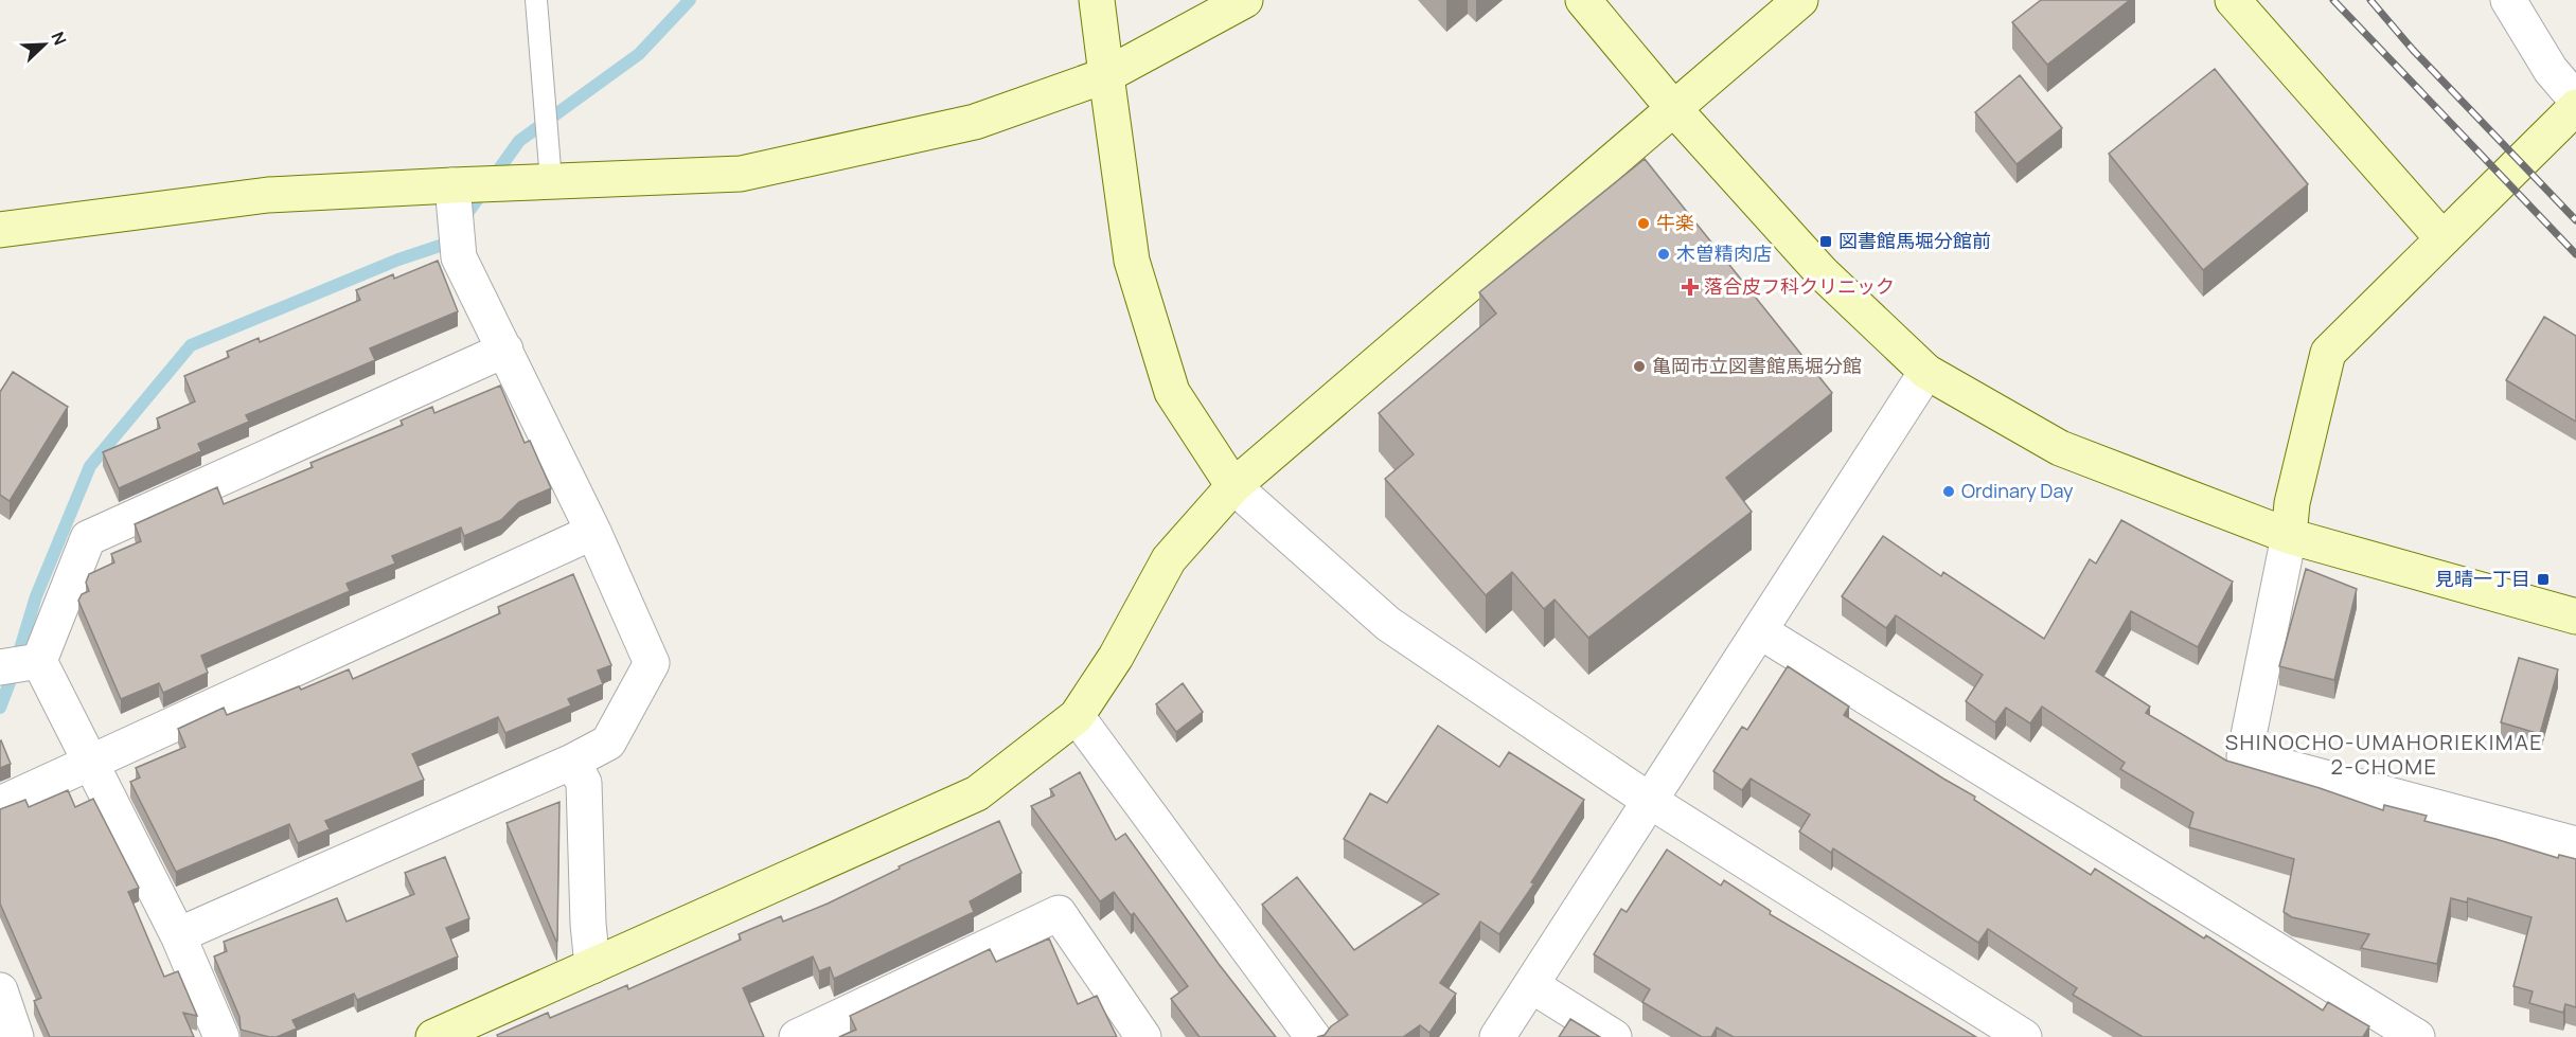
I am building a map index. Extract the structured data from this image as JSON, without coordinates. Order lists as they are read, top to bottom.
{
  "districts": ["SHINOCHO-UMAHORIEKIMAE 2-CHOME"],
  "places": {
    "other": [
      "牛楽",
      "木曽精肉店",
      "亀岡市立図書館馬堀分館",
      "Ordinary Day"
    ],
    "transit": ["図書館馬堀分館前", "見晴一丁目"],
    "health": ["落合皮フ科クリニック"]
  },
  "north": "top right"
}
